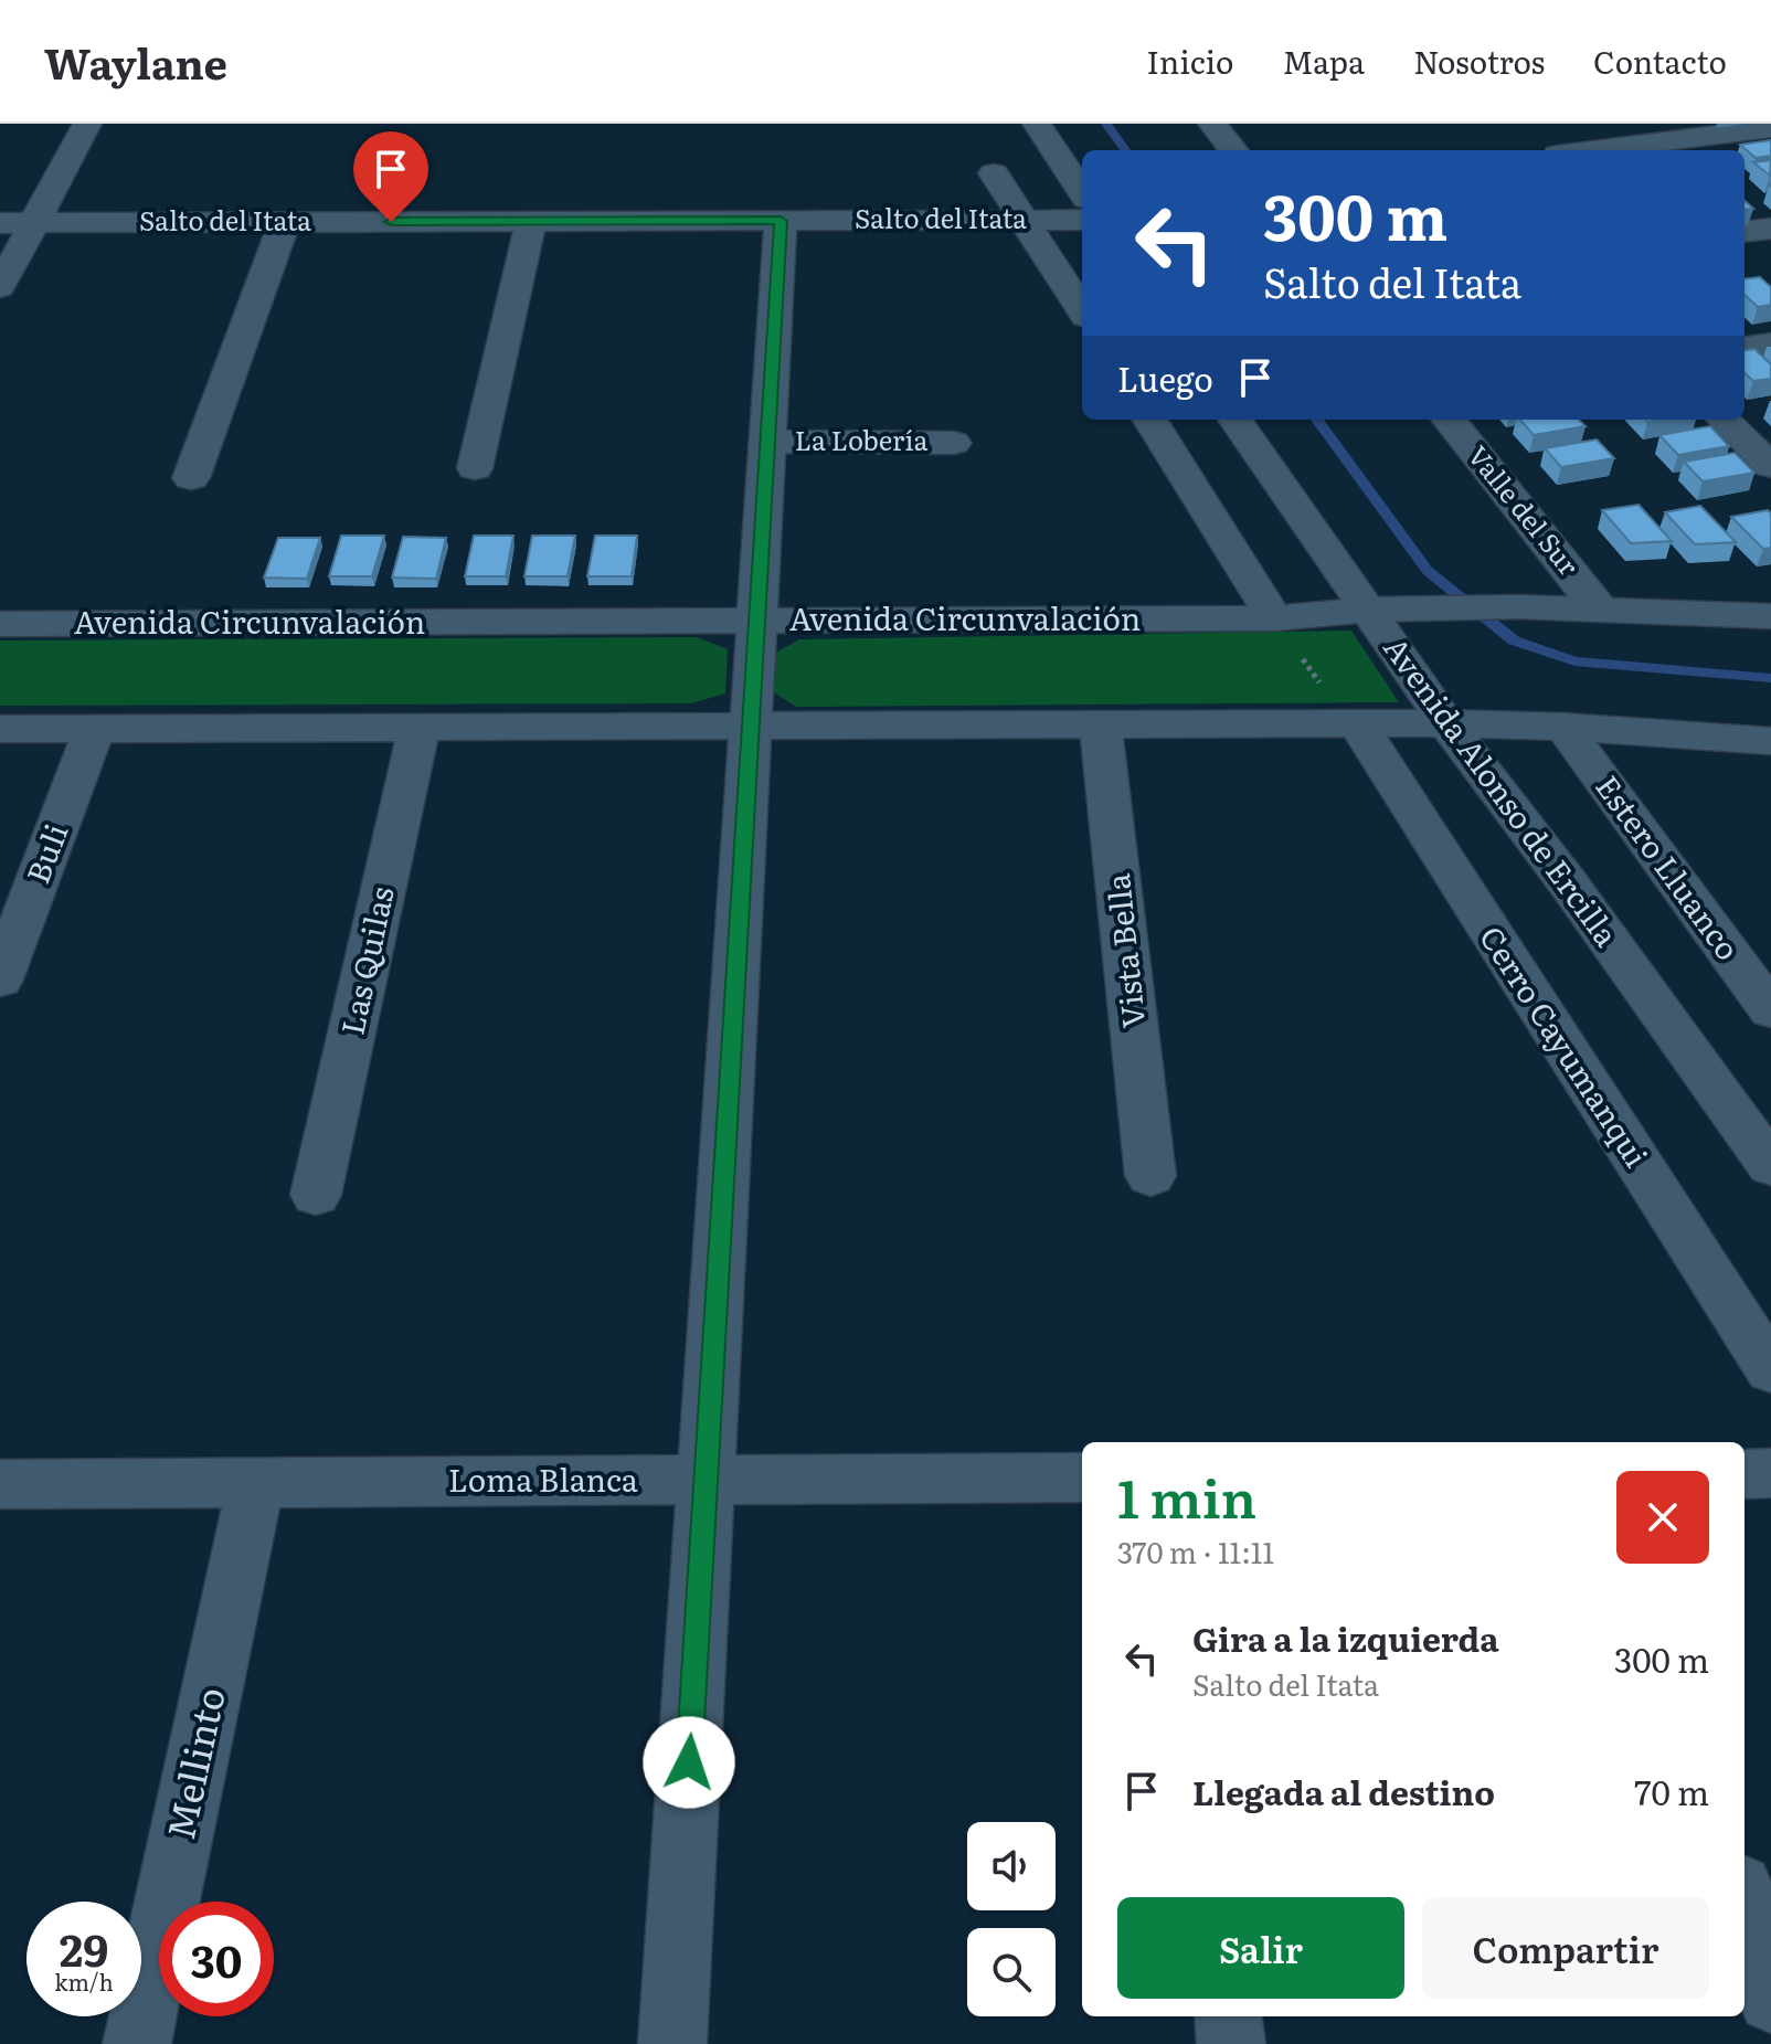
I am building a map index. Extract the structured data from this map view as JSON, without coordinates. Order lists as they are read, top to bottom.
{
  "streets": {
    "street": [
      "Salto del Itata",
      "La Lobería",
      "Valle del Sur",
      "Avenida Circunvalación",
      "Avenida Alonso de Ercilla",
      "Buli",
      "Estero Lluanco",
      "Vista Bella",
      "Las Quilas",
      "Cerro Cayumanqui",
      "Loma Blanca",
      "Mellinto"
    ]
  },
  "crossings": [
    ["Valle del Sur", "Avenida Circunvalación"],
    ["Avenida Circunvalación", "Avenida Alonso de Ercilla"],
    ["Loma Blanca", "Mellinto"]
  ],
  "page": {
    "header": "Waylane",
    "nav": [
      "Inicio",
      "Mapa",
      "Nosotros",
      "Contacto"
    ],
    "turn": ["300 m", "Salto del Itata"],
    "then": "Luego",
    "heading": ["1 min", "370 m · 11:11"],
    "list": [
      {
        "name": "Gira a la izquierda",
        "note": "Salto del Itata",
        "value": "300 m"
      },
      {
        "name": "Llegada al destino",
        "value": "70 m"
      }
    ],
    "buttons": ["Salir", "Compartir"],
    "speed": "29 km/h",
    "limit": "30"
  }
}
